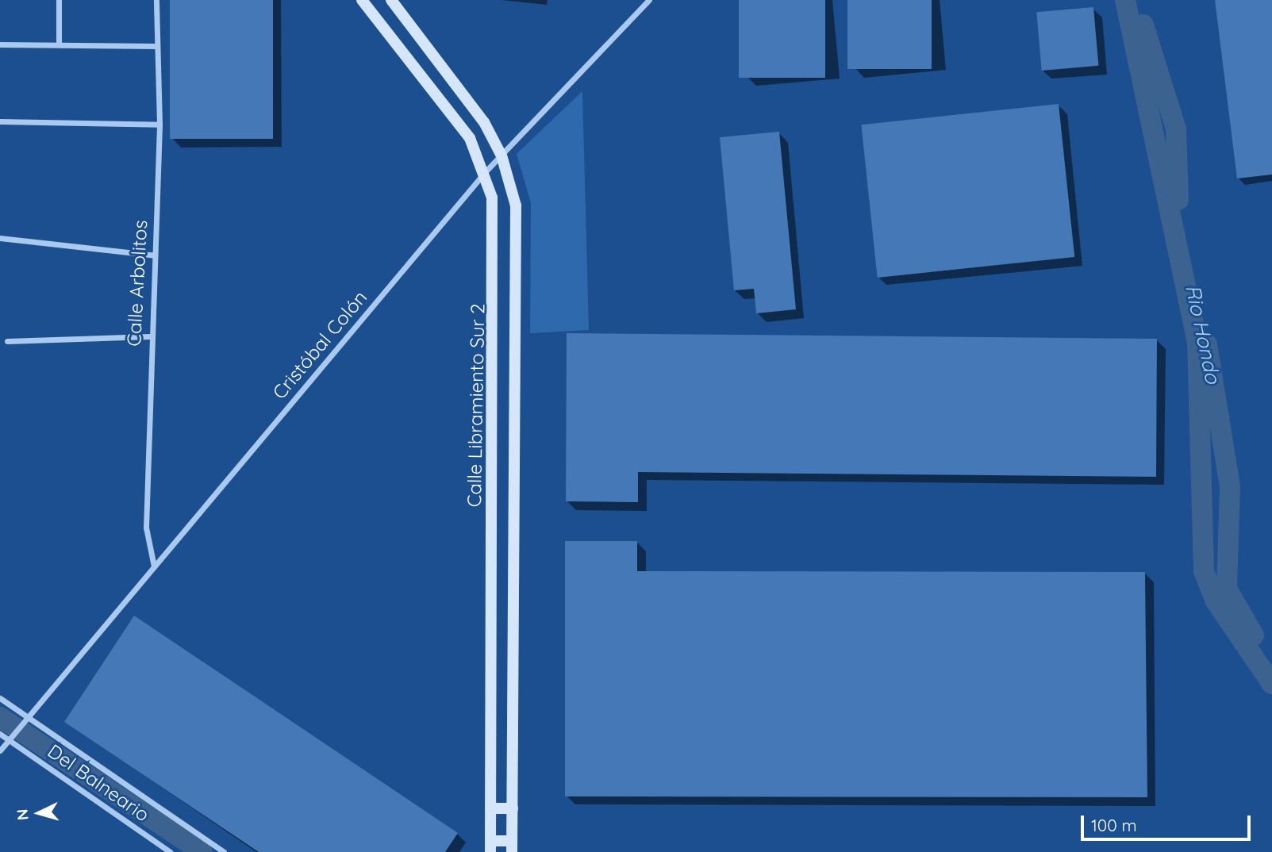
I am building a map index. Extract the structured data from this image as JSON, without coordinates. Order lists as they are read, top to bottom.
{
  "streets": {
    "main road": ["Calle Libramiento Sur 2"],
    "street": ["Calle Arbolitos", "Cristóbal Colón", "Del Balneario"]
  },
  "crossings": [
    ["Calle Arbolitos", "Cristóbal Colón"],
    ["Cristóbal Colón", "Calle Libramiento Sur 2"],
    ["Cristóbal Colón", "Del Balneario"]
  ],
  "water": ["Rio Hondo"],
  "scale_bar": "100 m",
  "north": "left"
}
